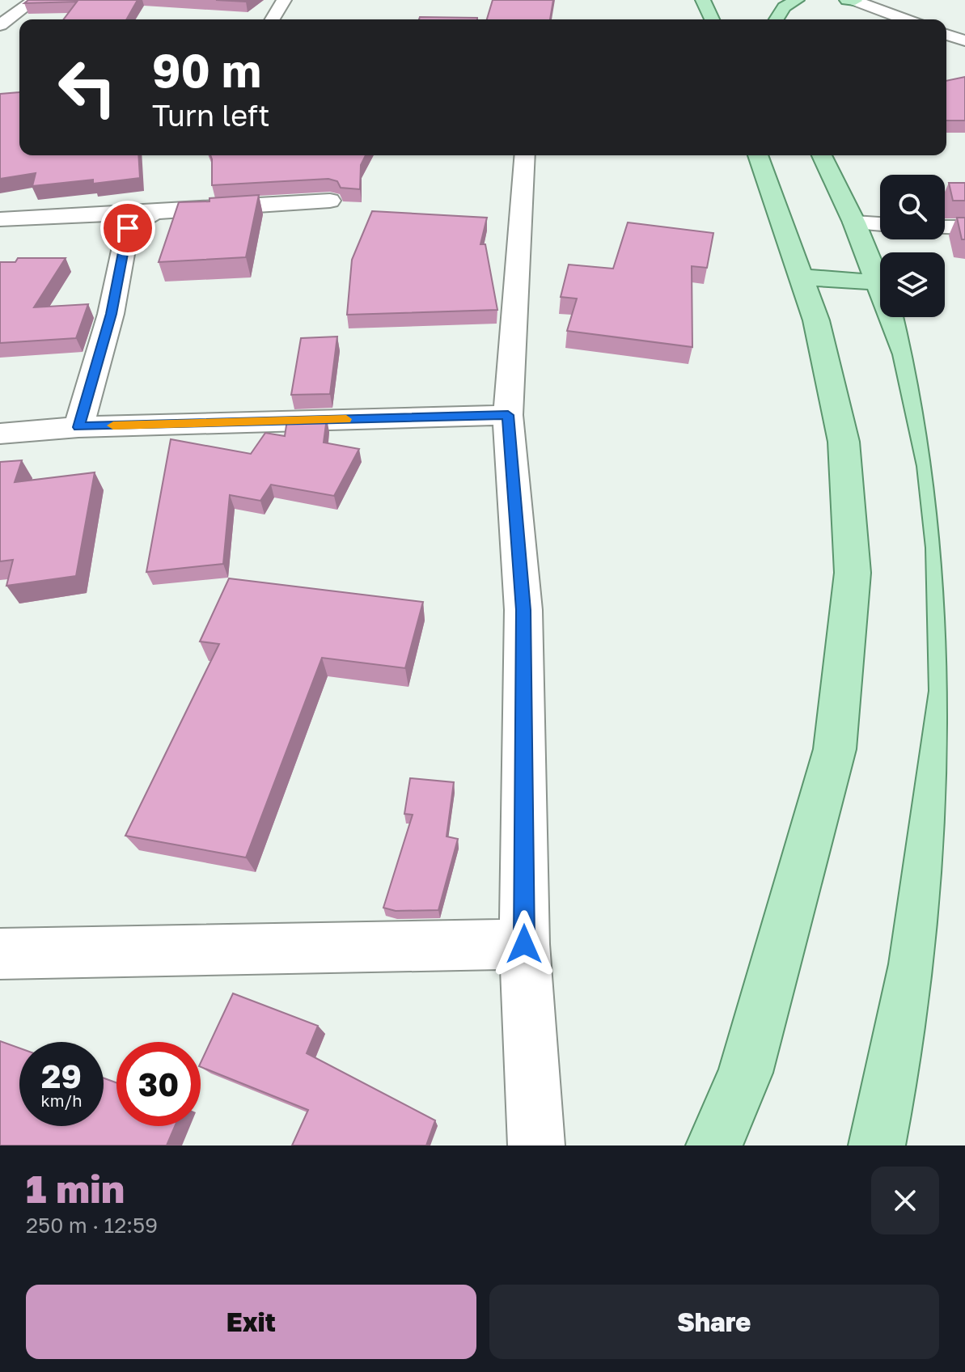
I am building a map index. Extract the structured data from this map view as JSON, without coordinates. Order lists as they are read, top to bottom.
{
  "page": {
    "turn": ["90 m", "Turn left"],
    "speed": "29 km/h",
    "limit": "30",
    "heading": ["1 min", "250 m · 12:59"],
    "buttons": ["Exit", "Share"]
  }
}
